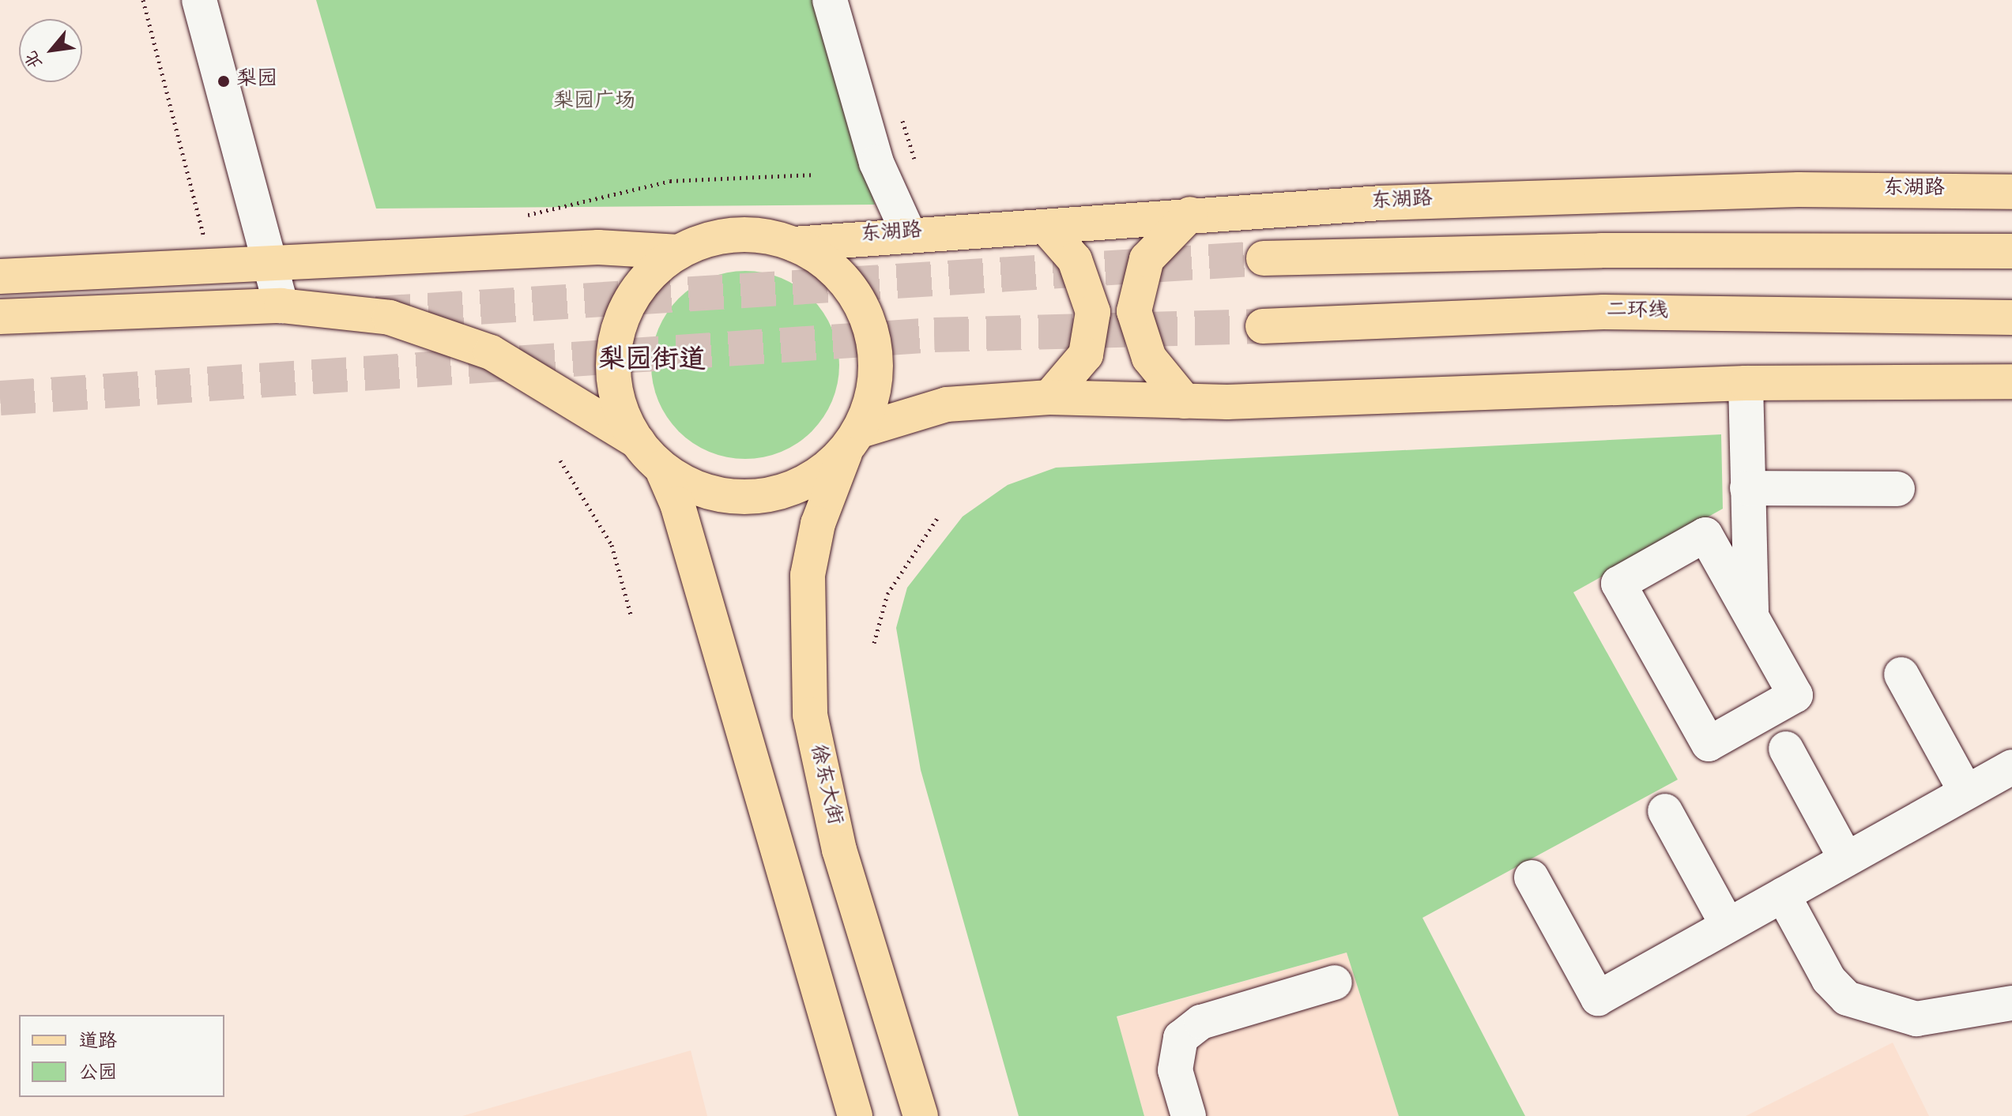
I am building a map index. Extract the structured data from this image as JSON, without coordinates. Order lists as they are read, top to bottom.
{
  "streets": {
    "main road": ["东湖路", "二环线", "徐东大街"]
  },
  "crossings": [
    ["东湖路", "徐东大街"]
  ],
  "districts": ["梨园街道"],
  "parks": ["梨园广场"],
  "places": ["梨园"],
  "legend": ["道路", "公园"],
  "north": "bottom left"
}
